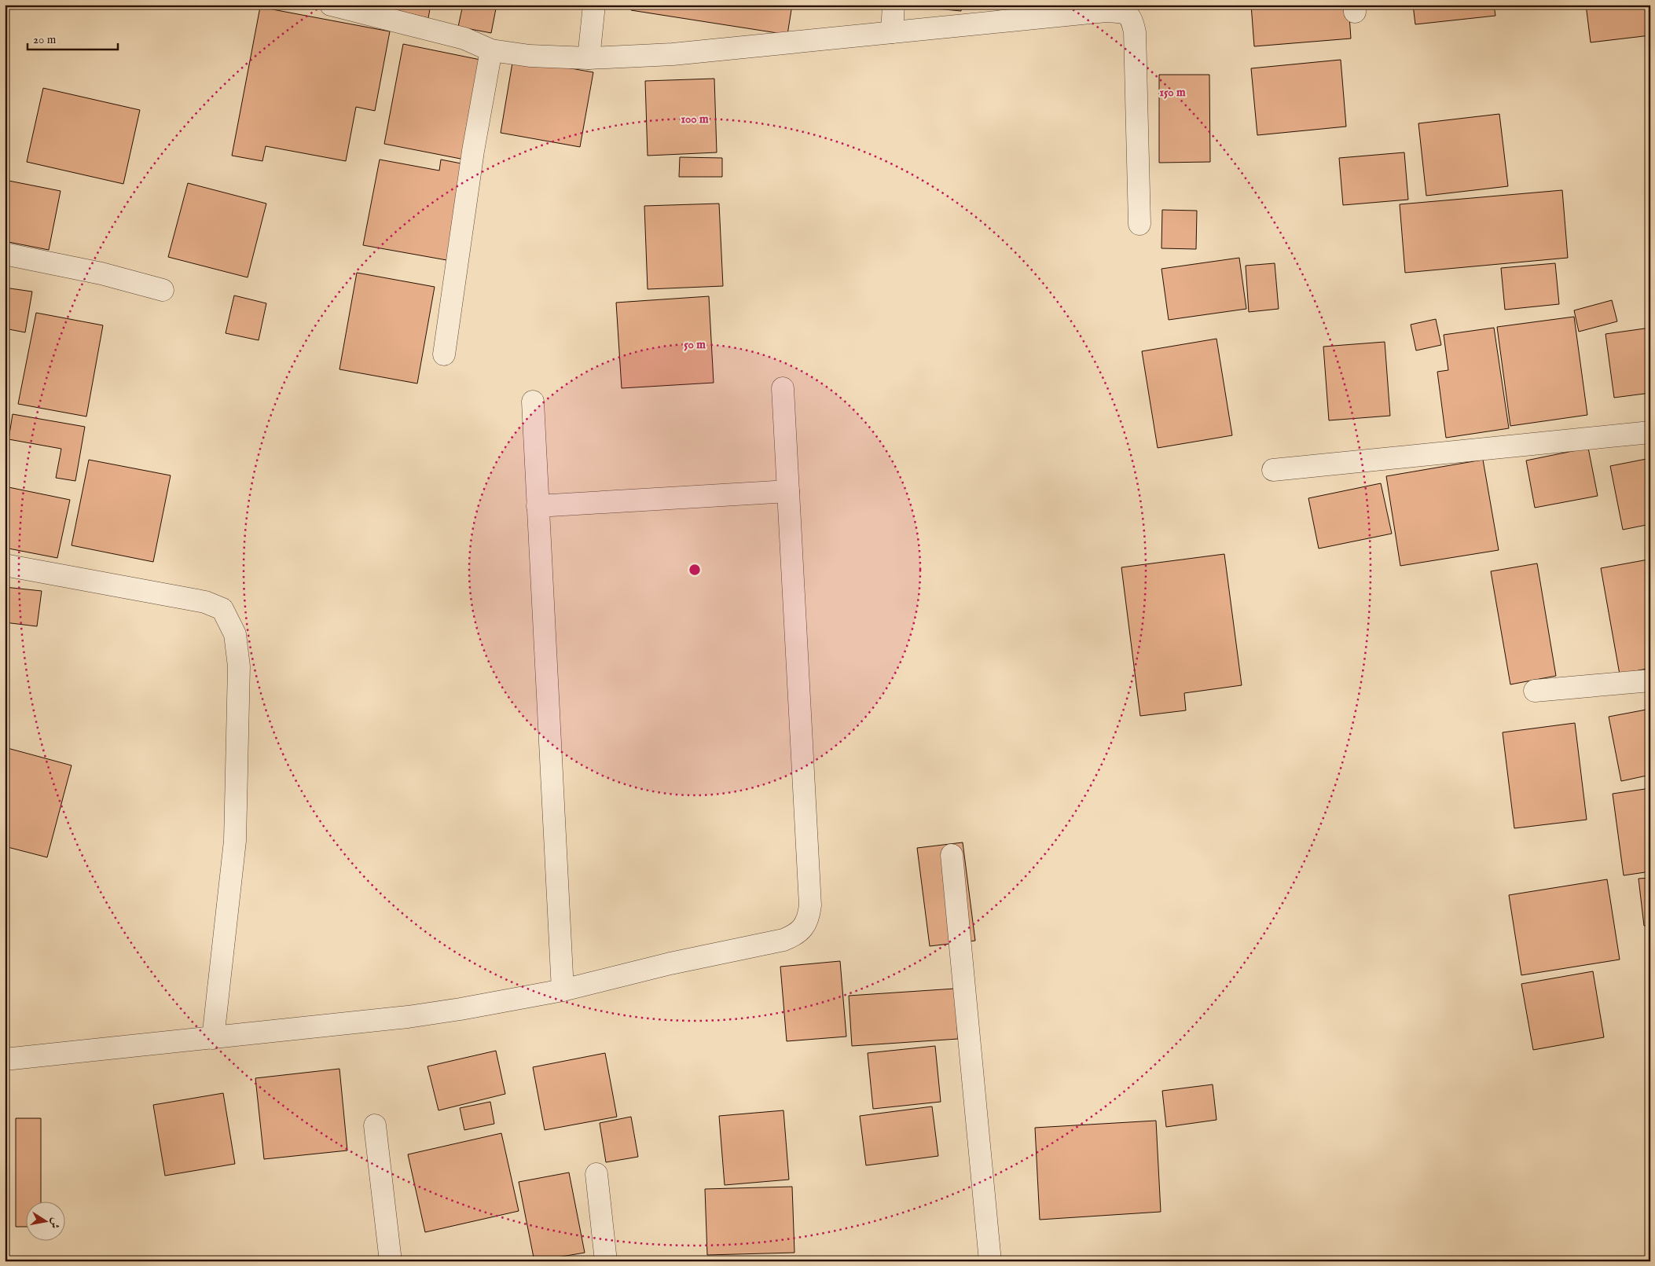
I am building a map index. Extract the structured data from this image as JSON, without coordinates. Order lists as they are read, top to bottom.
{
  "scale_bar": "20 m",
  "north": "right",
  "rings": ["150 m", "100 m", "50 m"]
}
